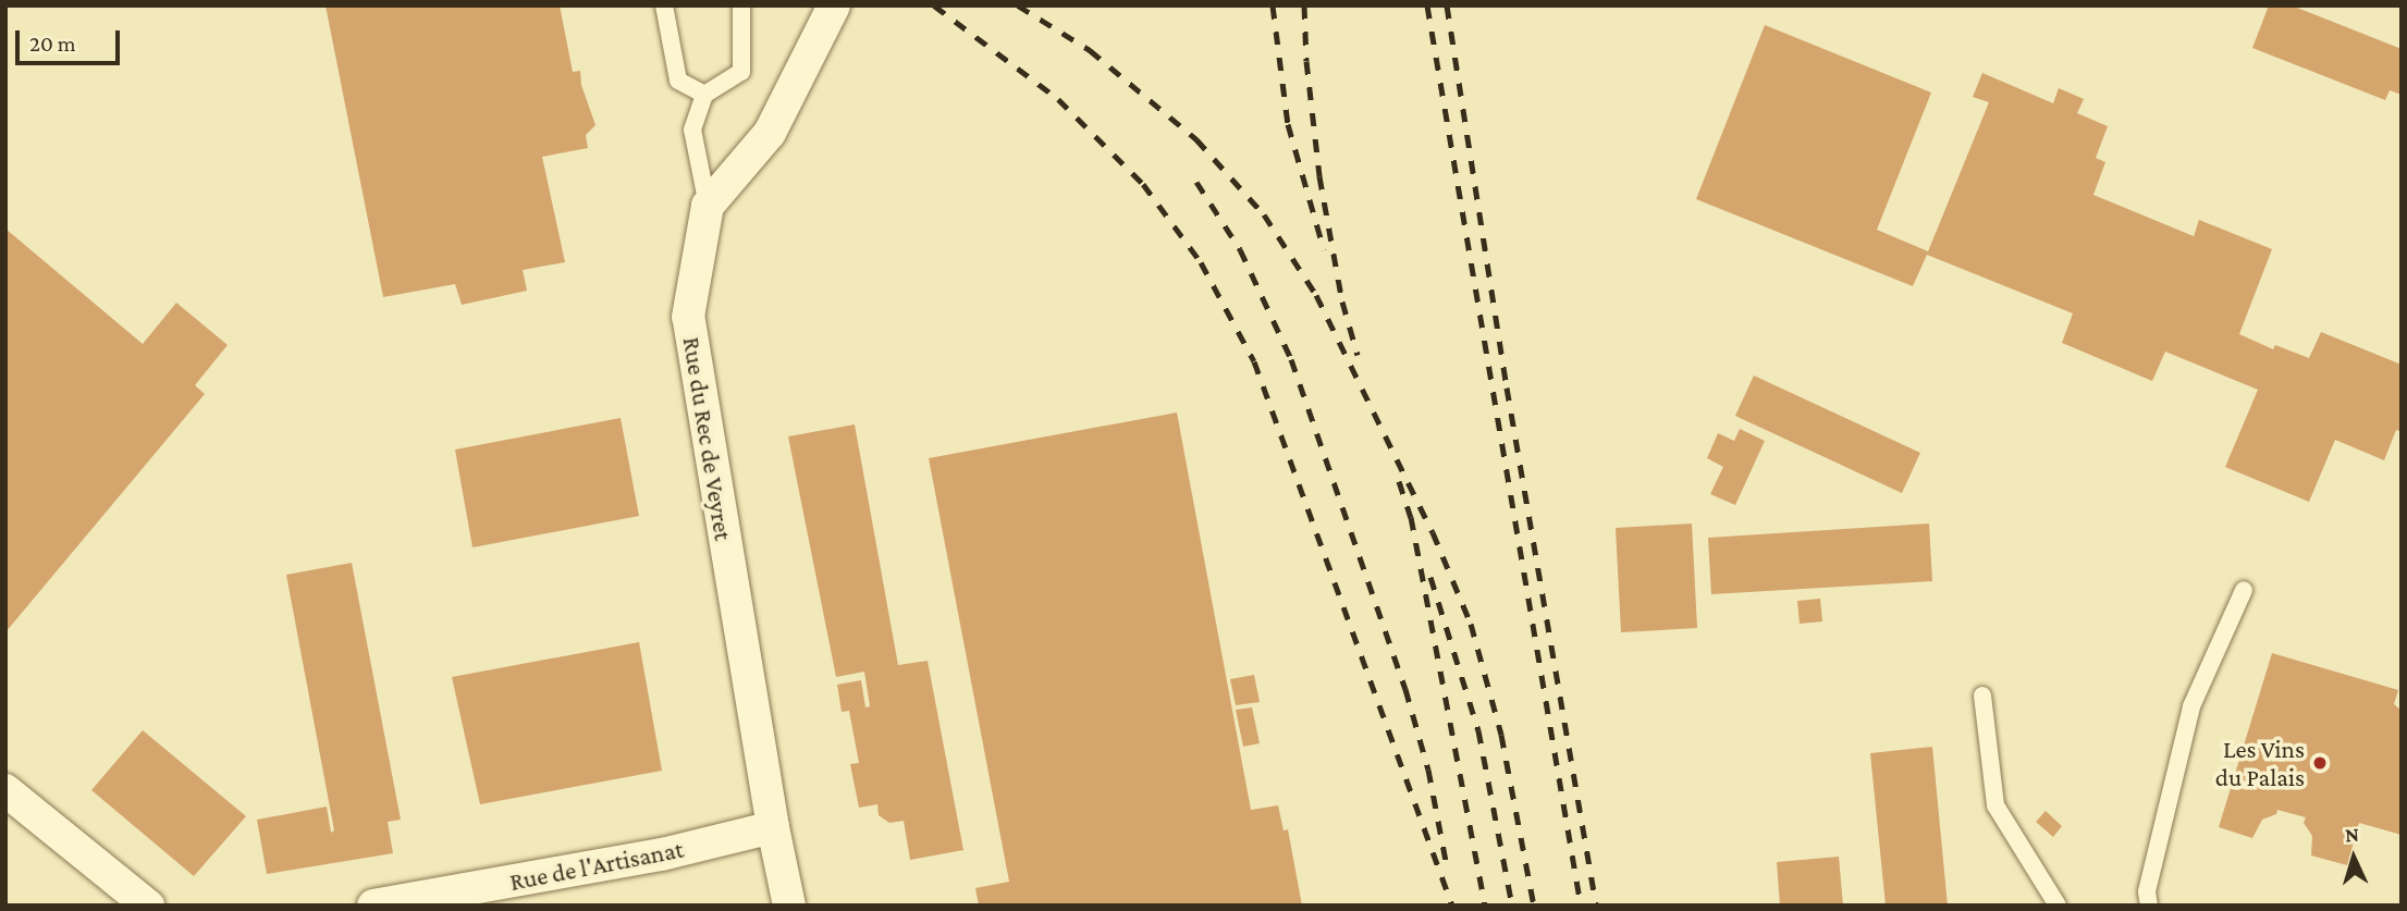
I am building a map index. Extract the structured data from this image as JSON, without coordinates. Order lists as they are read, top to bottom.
{
  "streets": {
    "street": ["Rue du Rec de Veyret", "Rue de l'Artisanat"]
  },
  "crossings": [
    ["Rue du Rec de Veyret", "Rue de l'Artisanat"]
  ],
  "places": ["Les Vins du Palais"],
  "scale_bar": "20 m",
  "north": "top"
}
